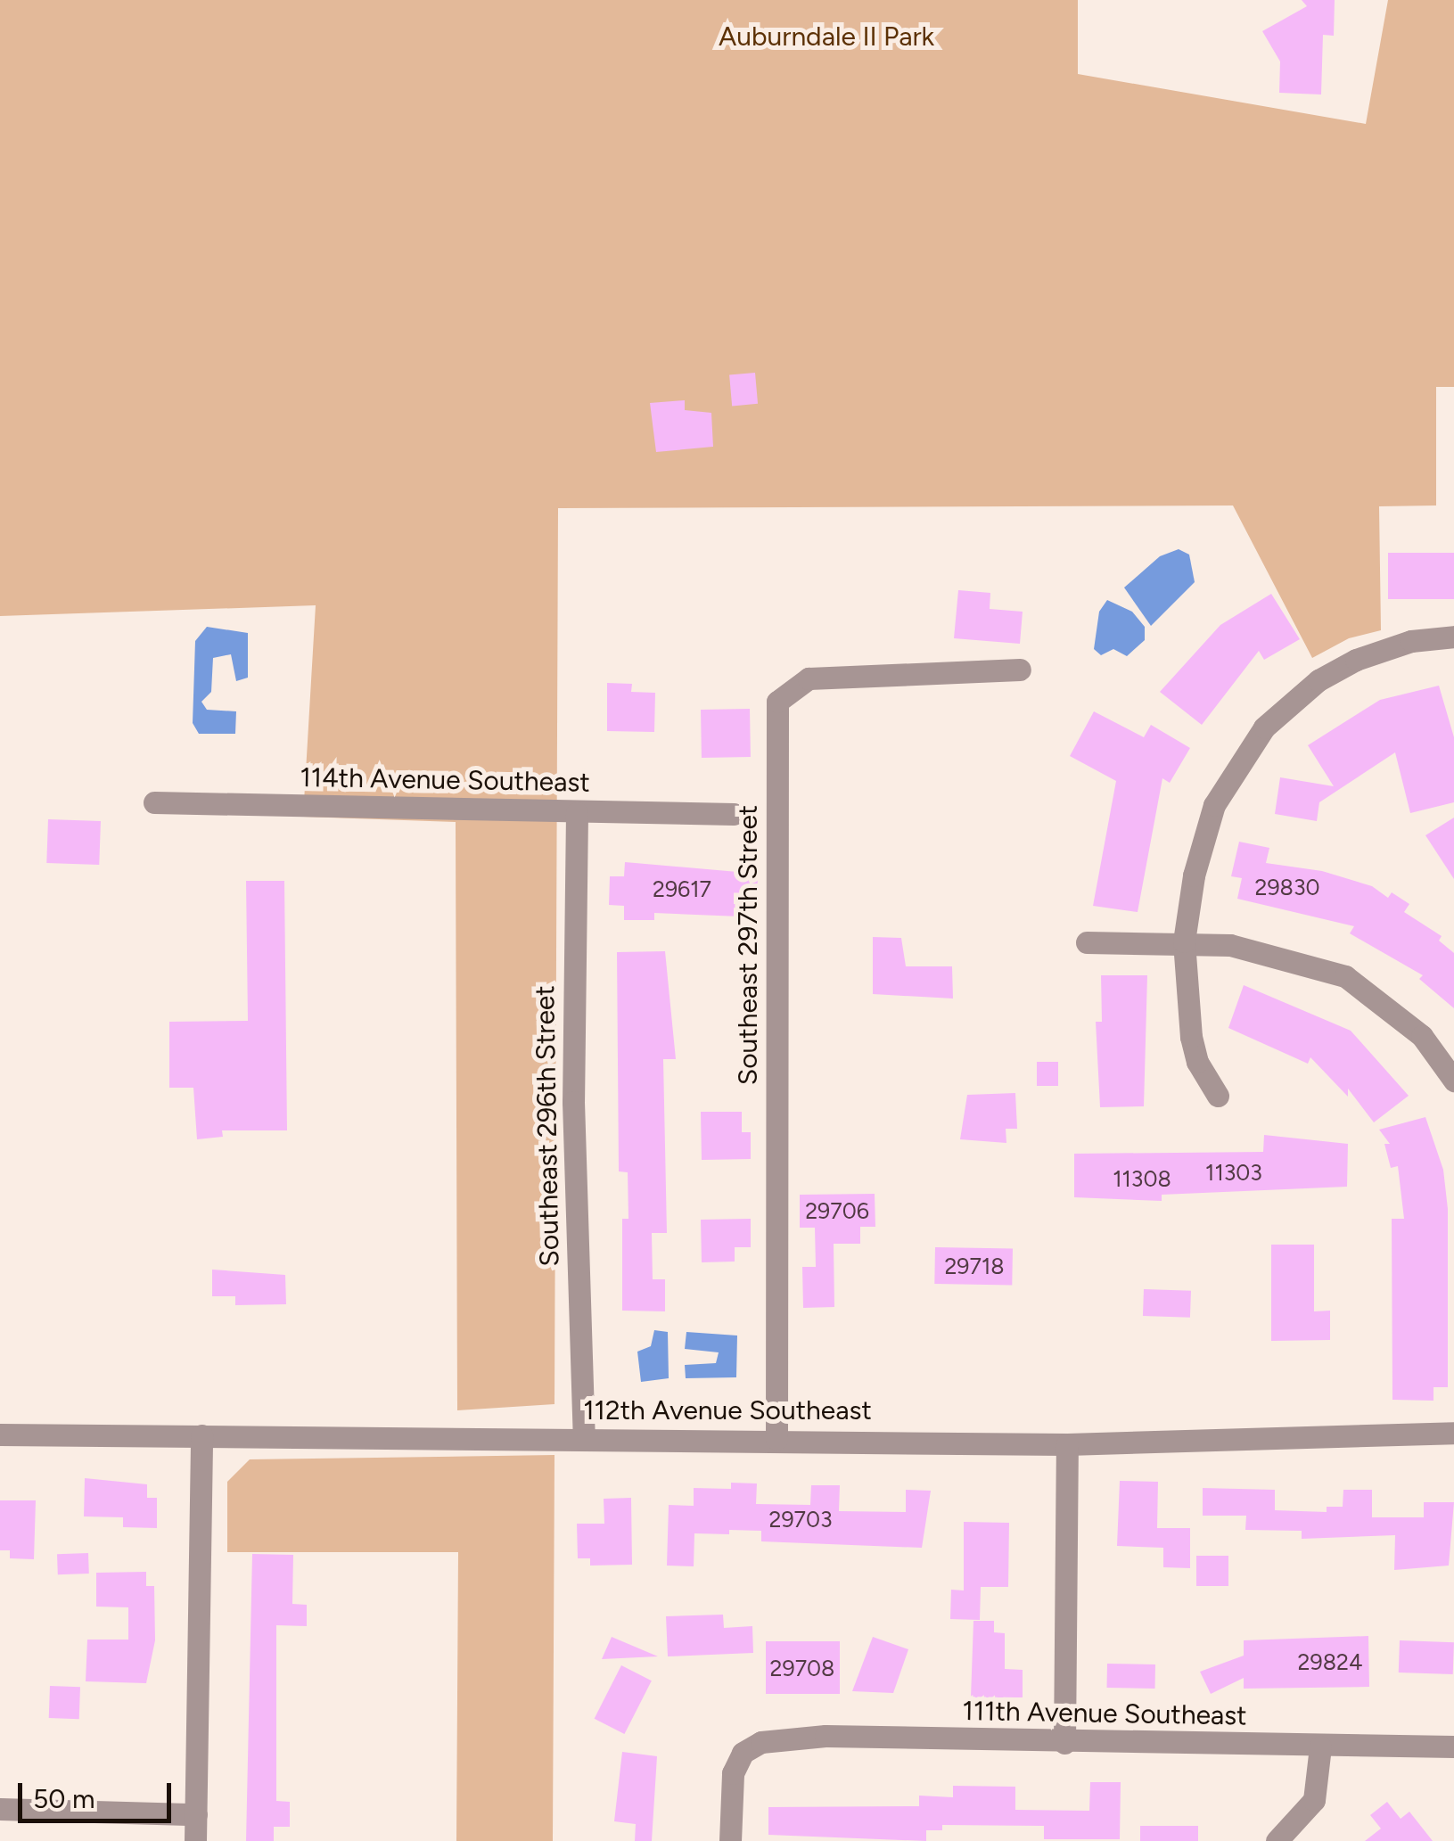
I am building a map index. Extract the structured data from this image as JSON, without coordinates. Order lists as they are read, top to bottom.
{
  "streets": {
    "street": [
      "114th Avenue Southeast",
      "Southeast 297th Street",
      "Southeast 296th Street",
      "112th Avenue Southeast",
      "111th Avenue Southeast"
    ]
  },
  "crossings": [
    ["114th Avenue Southeast", "Southeast 296th Street"],
    ["Southeast 297th Street", "112th Avenue Southeast"],
    ["Southeast 296th Street", "112th Avenue Southeast"]
  ],
  "parks": ["Auburndale II Park"],
  "house_numbers": [
    "29830",
    "29617",
    "11303",
    "11308",
    "29706",
    "29718",
    "29703",
    "29824",
    "29708"
  ],
  "scale_bar": "50 m"
}
